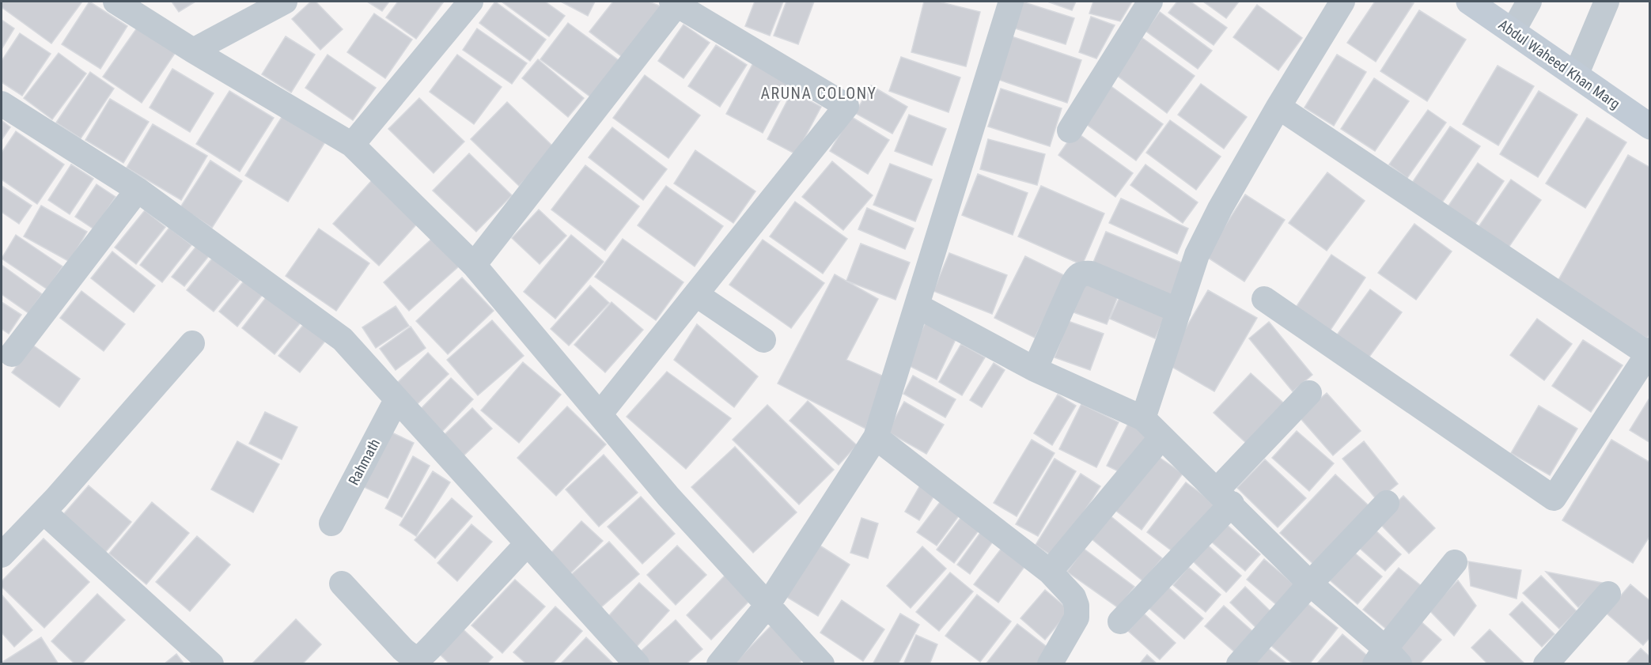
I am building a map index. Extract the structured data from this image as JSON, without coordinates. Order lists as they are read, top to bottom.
{
  "streets": {
    "street": ["Abdul Waheed Khan Marg", "Rahmath"]
  },
  "districts": ["ARUNA COLONY"]
}
